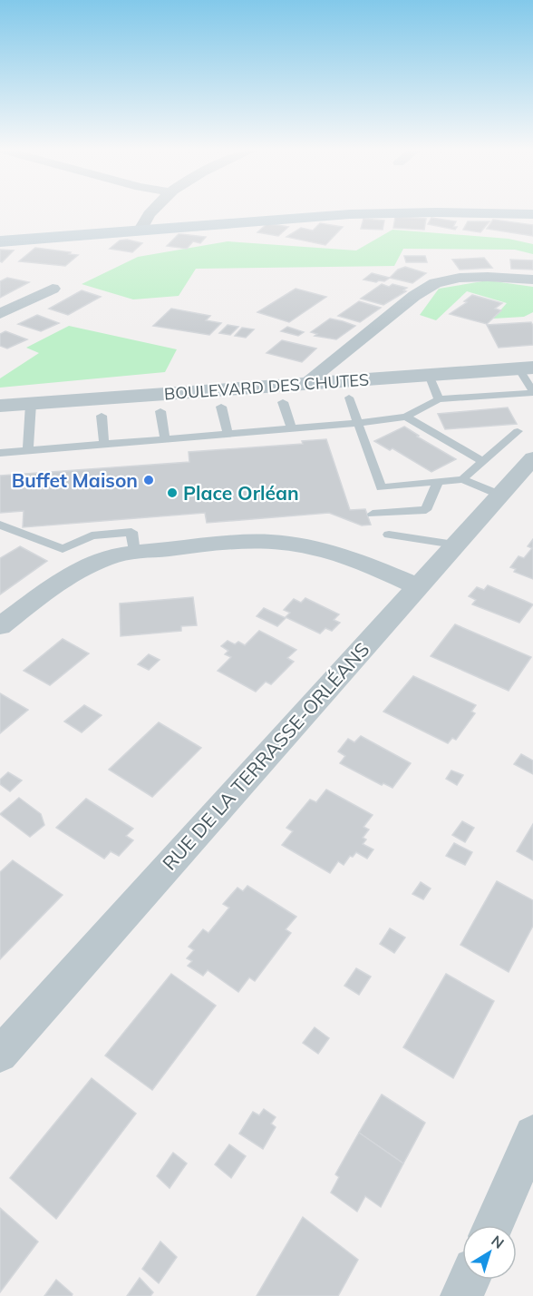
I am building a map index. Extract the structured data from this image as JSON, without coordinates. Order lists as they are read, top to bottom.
{
  "streets": {
    "street": ["BOULEVARD DES CHUTES", "RUE DE LA TERRASSE-ORLÉANS"]
  },
  "places": ["Buffet Maison", "Place Orléan"],
  "north": "top right"
}
